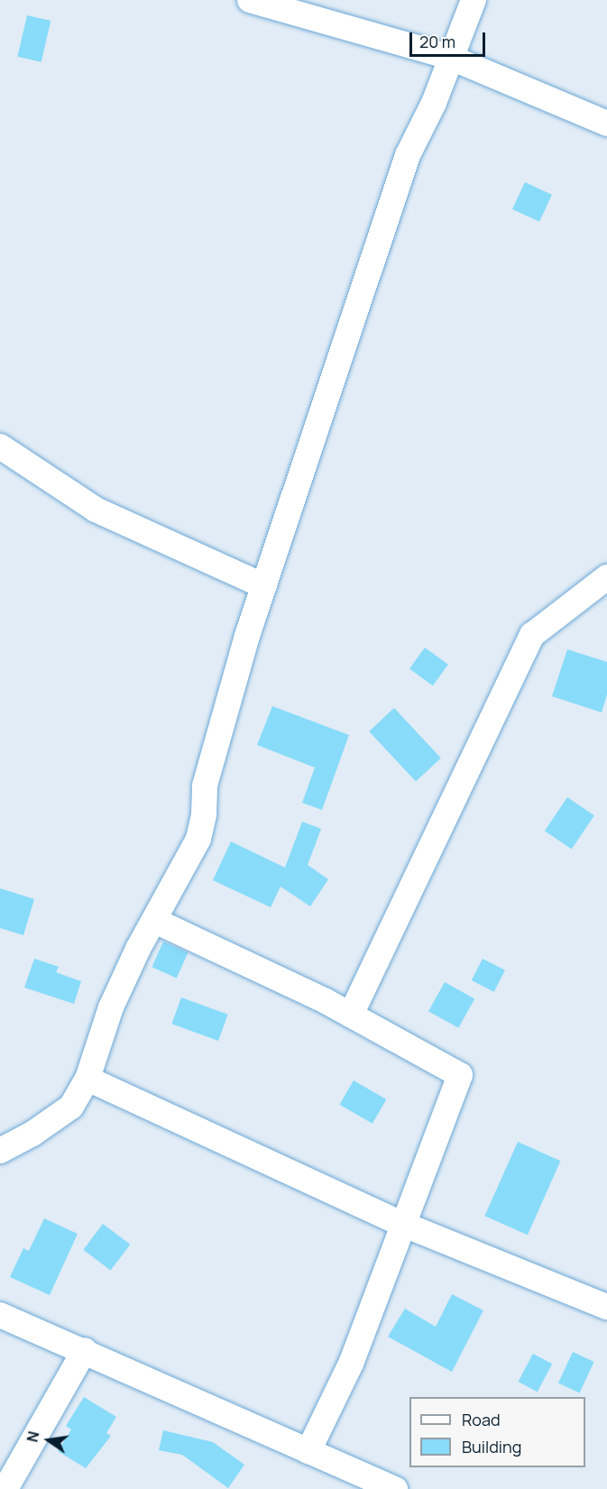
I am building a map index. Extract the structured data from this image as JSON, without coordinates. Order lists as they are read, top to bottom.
{
  "legend": ["Road", "Building"],
  "scale_bar": "20 m",
  "north": "left"
}
